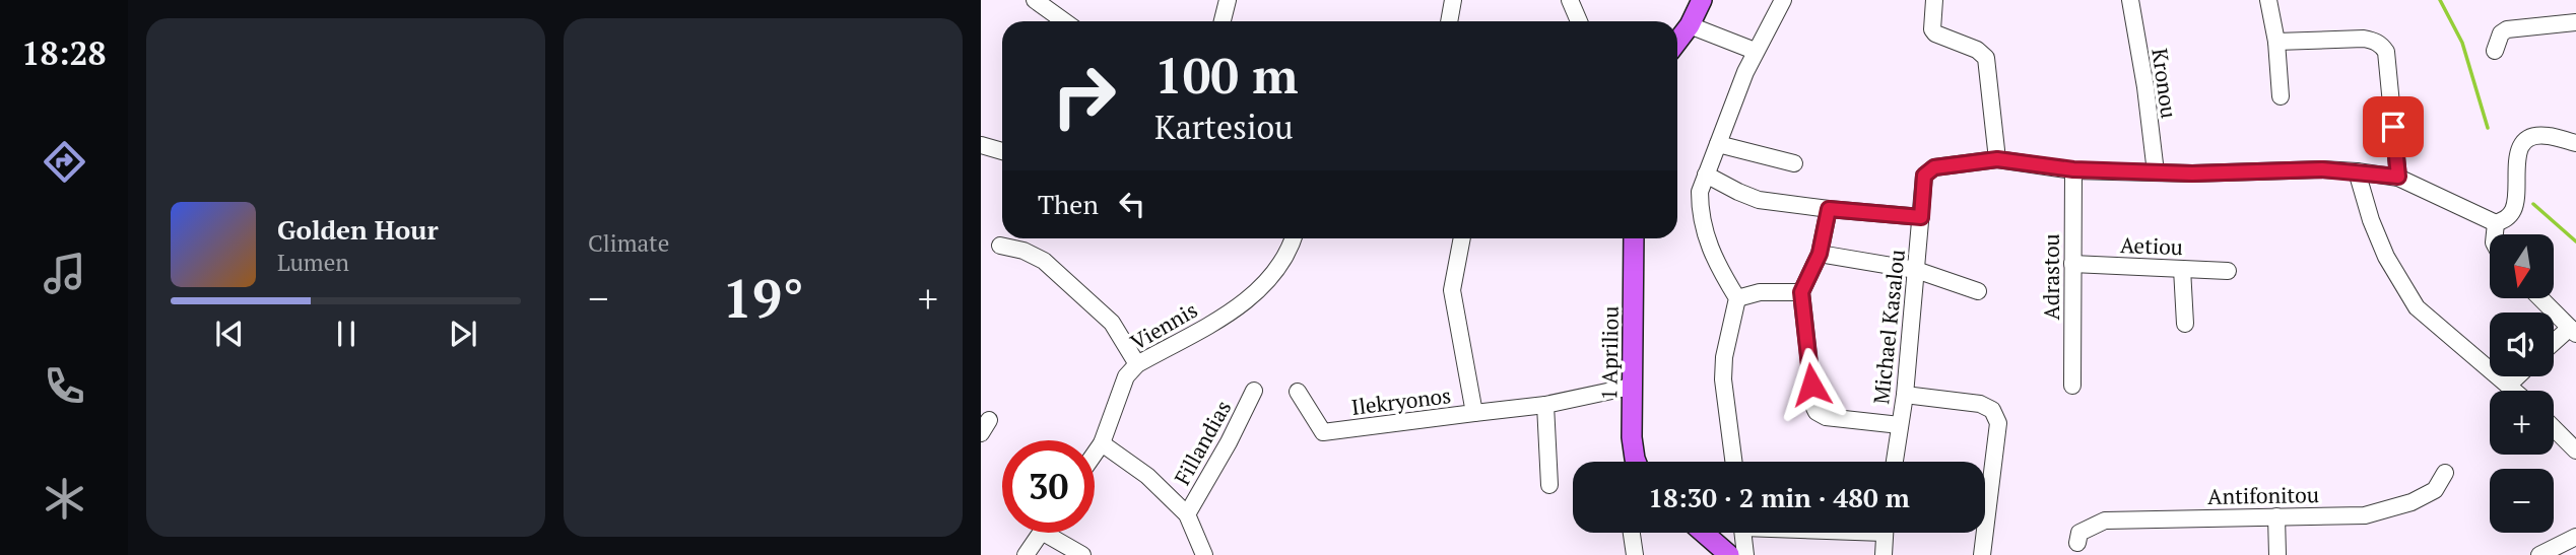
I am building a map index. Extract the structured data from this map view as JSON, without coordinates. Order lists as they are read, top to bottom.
{
  "streets": {
    "main road": ["1 Apriliou"],
    "street": [
      "Kronou",
      "Aetiou",
      "Adrastou",
      "Viennis",
      "Michael Kasalou",
      "Ilekryonos",
      "Fillandias",
      "Antifonitou"
    ]
  },
  "crossings": [
    ["Aetiou", "Adrastou"]
  ],
  "north": "bottom",
  "page": {
    "tabs": "18:28",
    "tile": "Climate",
    "turn": ["100 m", "Kartesiou"],
    "then": "Then",
    "song": ["Golden Hour", "Lumen"],
    "map_buttons": ["+", "−"],
    "heat": ["−", "19°", "+"],
    "limit": "30",
    "trip": "18:30 · 2 min · 480 m"
  }
}
